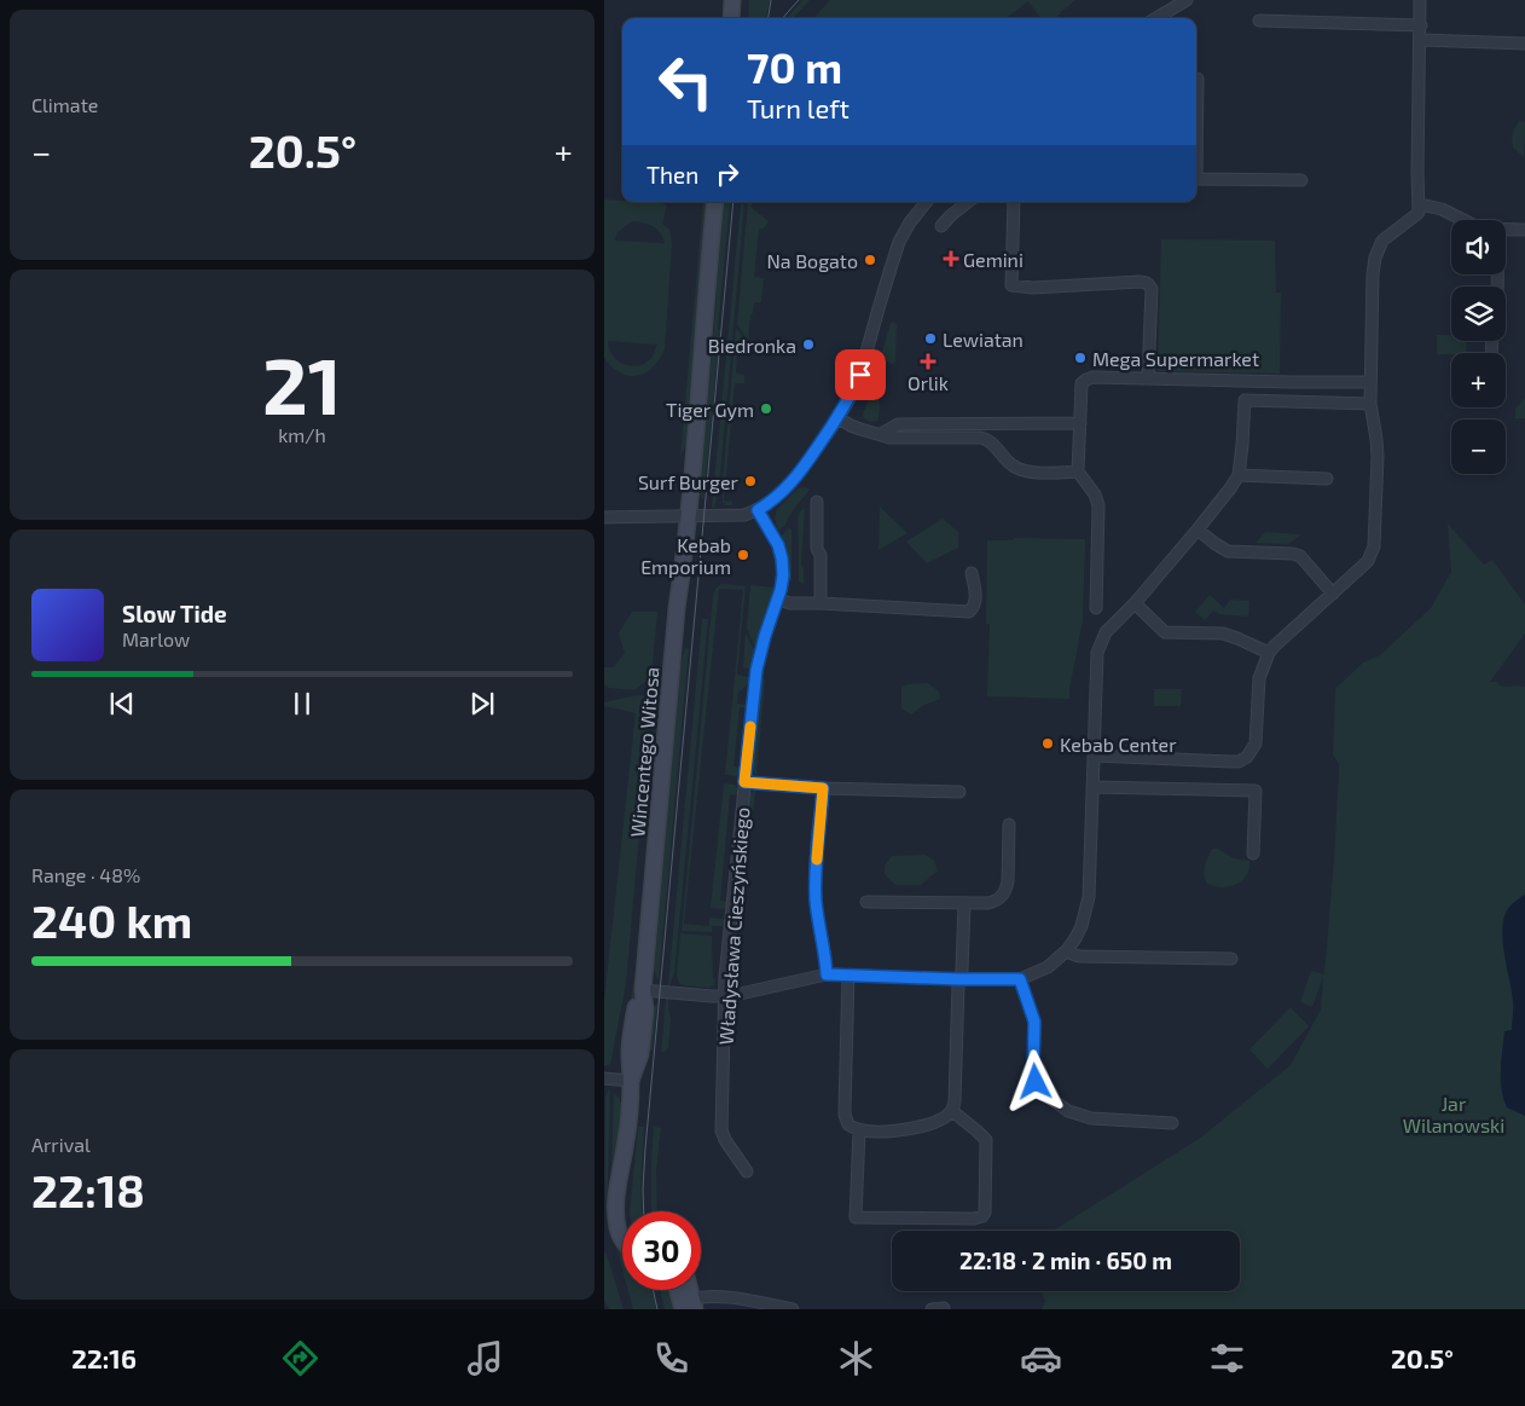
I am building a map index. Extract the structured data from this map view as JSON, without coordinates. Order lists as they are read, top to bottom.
{
  "streets": {
    "street": ["Wincentego Witosa", "Władysława Cieszyńskiego"]
  },
  "parks": ["Jar Wilanowski"],
  "places": {
    "health": ["Gemini", "Orlik"],
    "other": [
      "Na Bogato",
      "Lewiatan",
      "Biedronka",
      "Mega Supermarket",
      "Tiger Gym",
      "Surf Burger",
      "Kebab Emporium",
      "Kebab Center"
    ]
  },
  "page": {
    "tile": [
      "Climate",
      ["21", "km/h"],
      ["Range · 48%", "240 km"],
      ["Arrival", "22:18"]
    ],
    "turn": ["70 m", "Turn left"],
    "heat": ["−", "20.5°", "+"],
    "then": "Then",
    "map_buttons": ["+", "−"],
    "song": ["Slow Tide", "Marlow"],
    "limit": "30",
    "trip": "22:18 · 2 min · 650 m",
    "tabs": ["22:16", "20.5°"]
  }
}
